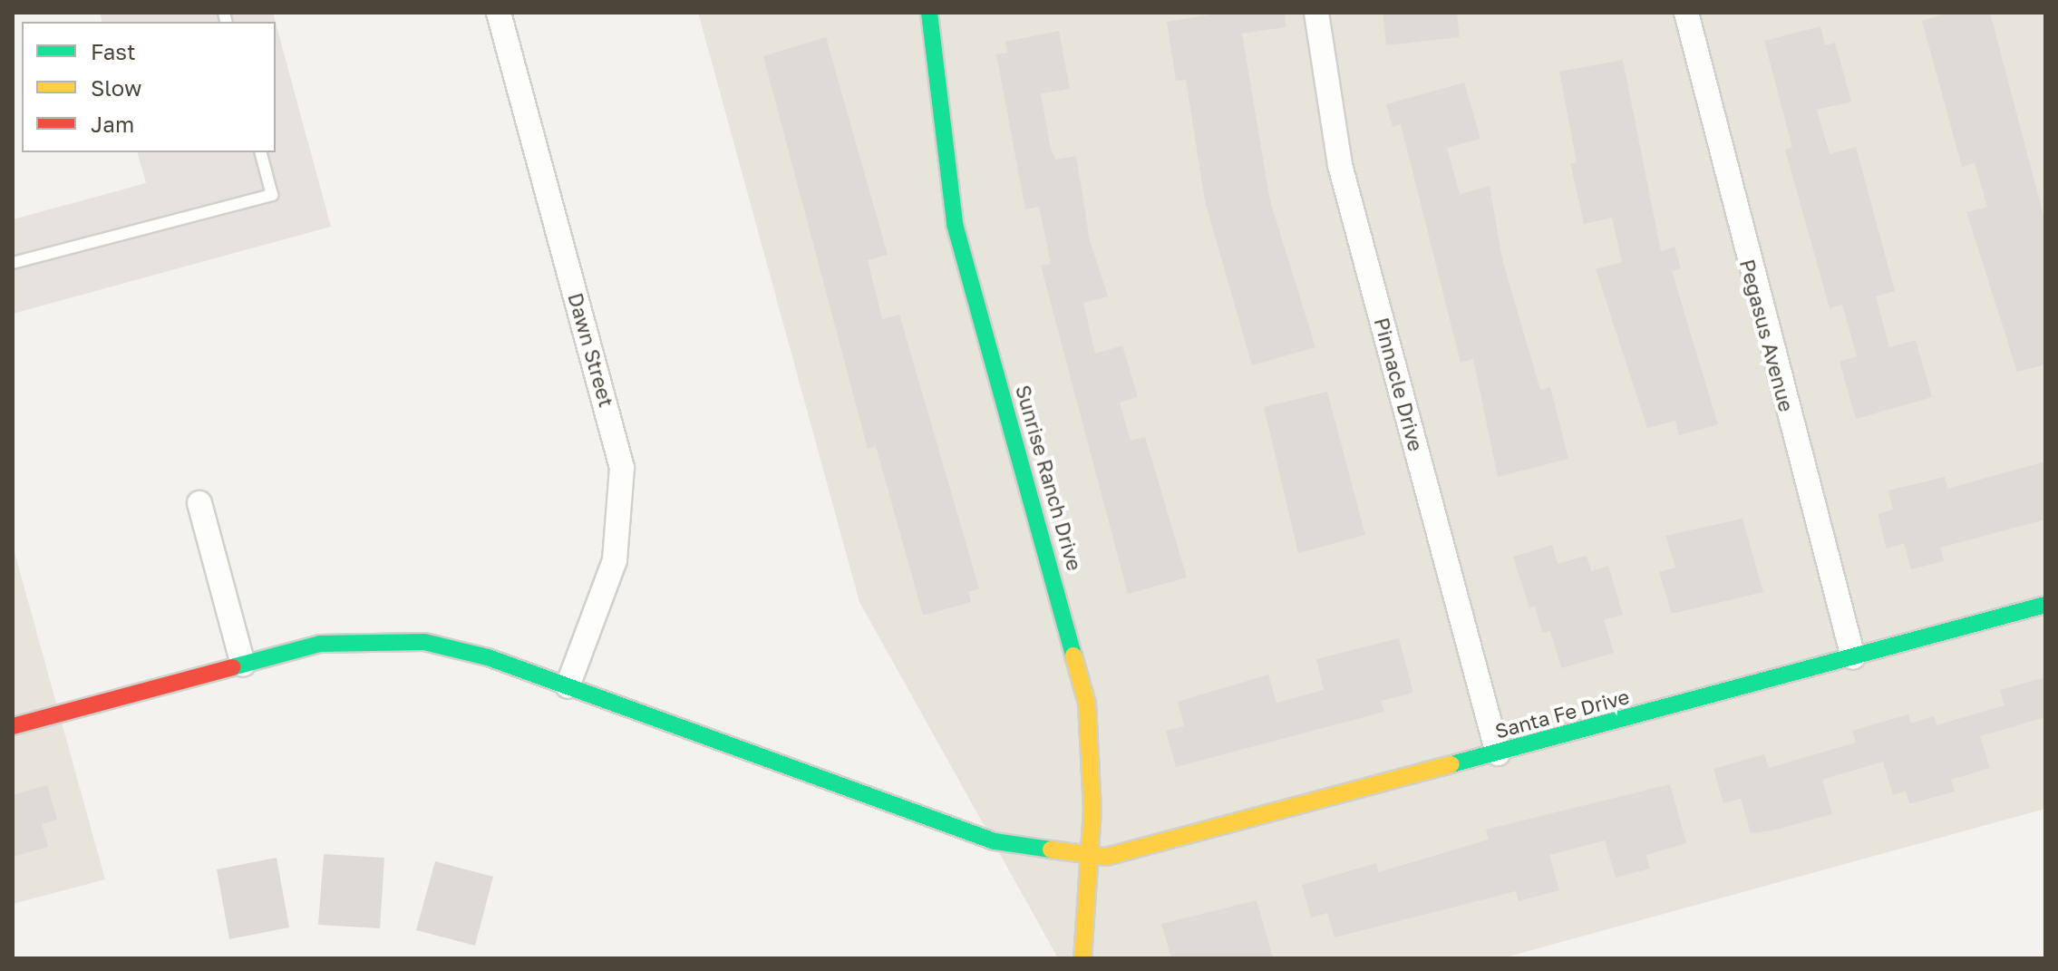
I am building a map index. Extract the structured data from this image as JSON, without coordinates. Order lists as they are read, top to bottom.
{
  "streets": {
    "street": [
      "Pegasus Avenue",
      "Dawn Street",
      "Pinnacle Drive",
      "Sunrise Ranch Drive",
      "Santa Fe Drive"
    ]
  },
  "crossings": [
    ["Pegasus Avenue", "Santa Fe Drive"],
    ["Dawn Street", "Santa Fe Drive"],
    ["Pinnacle Drive", "Santa Fe Drive"],
    ["Sunrise Ranch Drive", "Santa Fe Drive"]
  ],
  "legend": ["Fast", "Slow", "Jam"]
}
